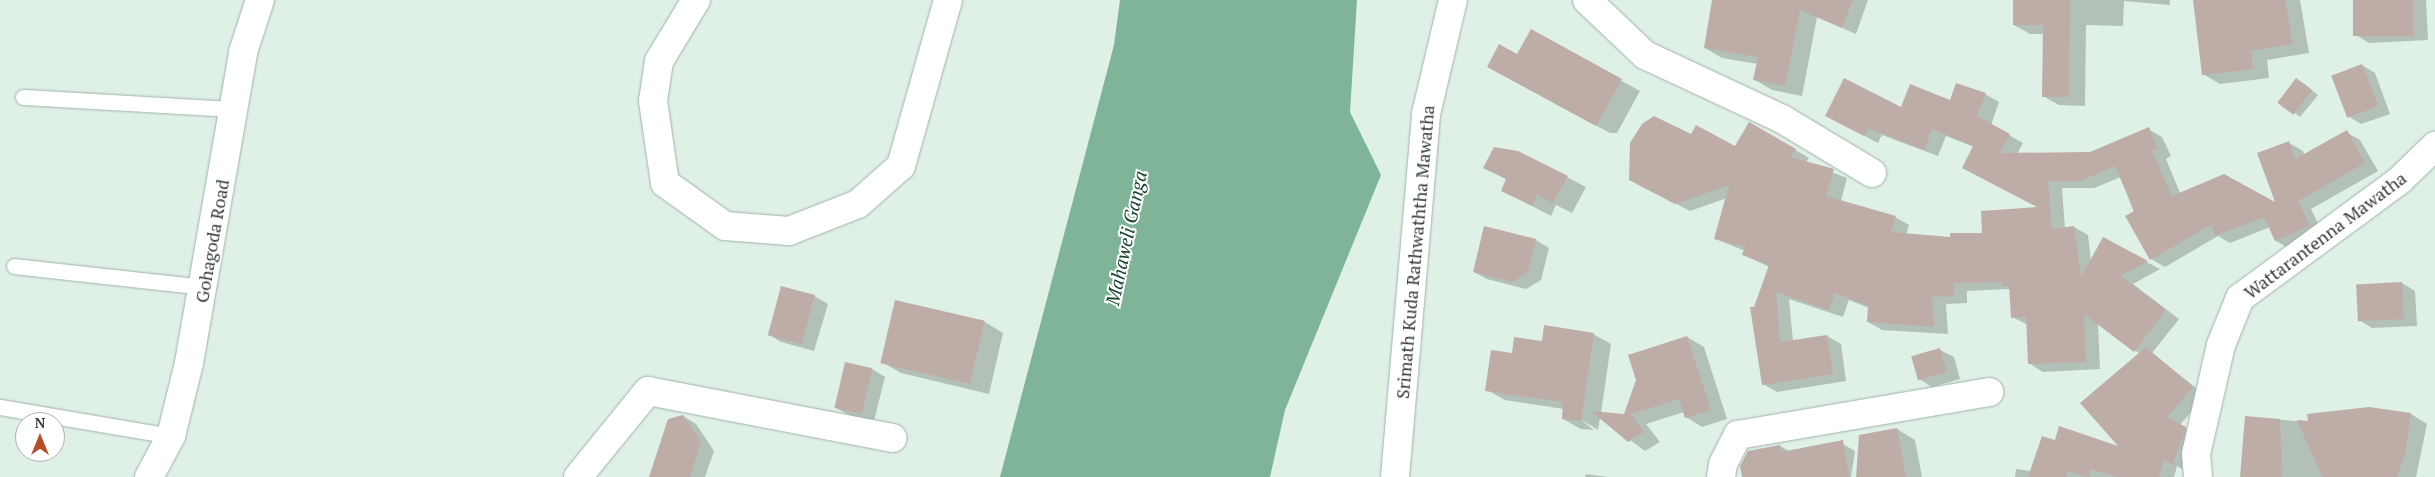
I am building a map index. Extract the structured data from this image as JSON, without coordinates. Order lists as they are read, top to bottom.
{
  "streets": {
    "street": ["Wattarantenna Mawatha", "Gohagoda Road", "Srimath Kuda Rathwaththa Mawatha"]
  },
  "water": ["Mahaweli Ganga"],
  "north": "top"
}
